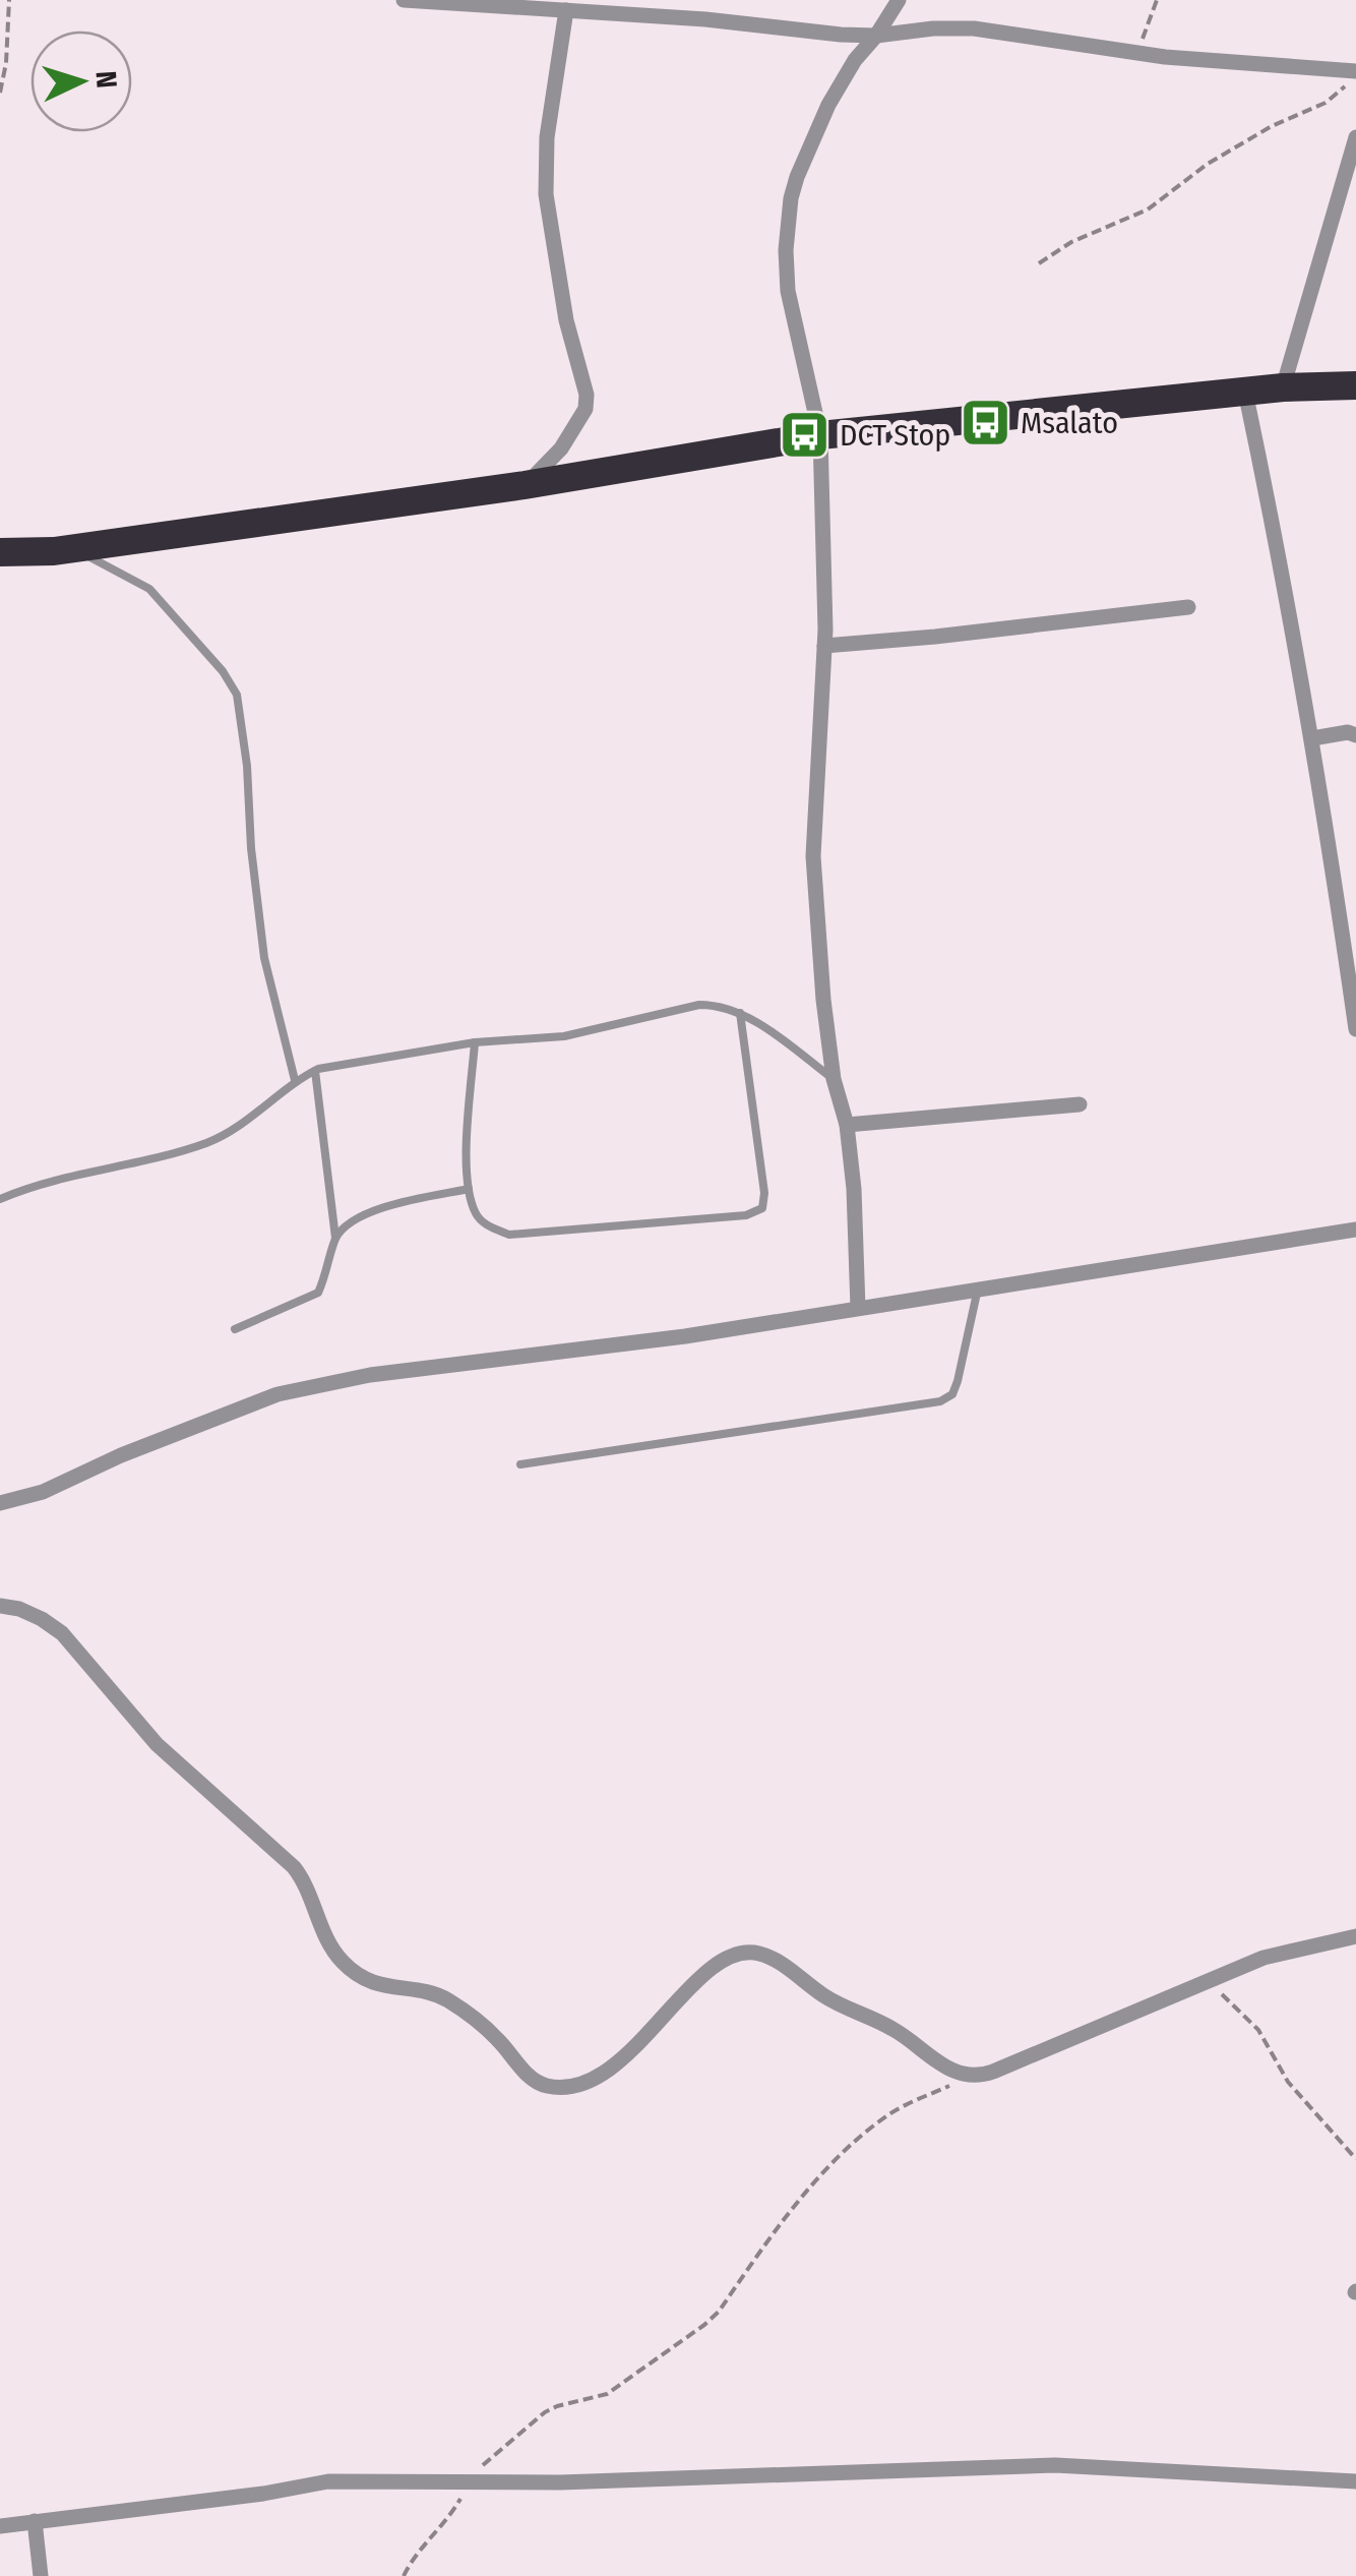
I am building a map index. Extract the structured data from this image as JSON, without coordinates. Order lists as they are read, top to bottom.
{
  "places": {
    "bus stop": ["Msalato", "DCT Stop"]
  },
  "north": "right"
}
